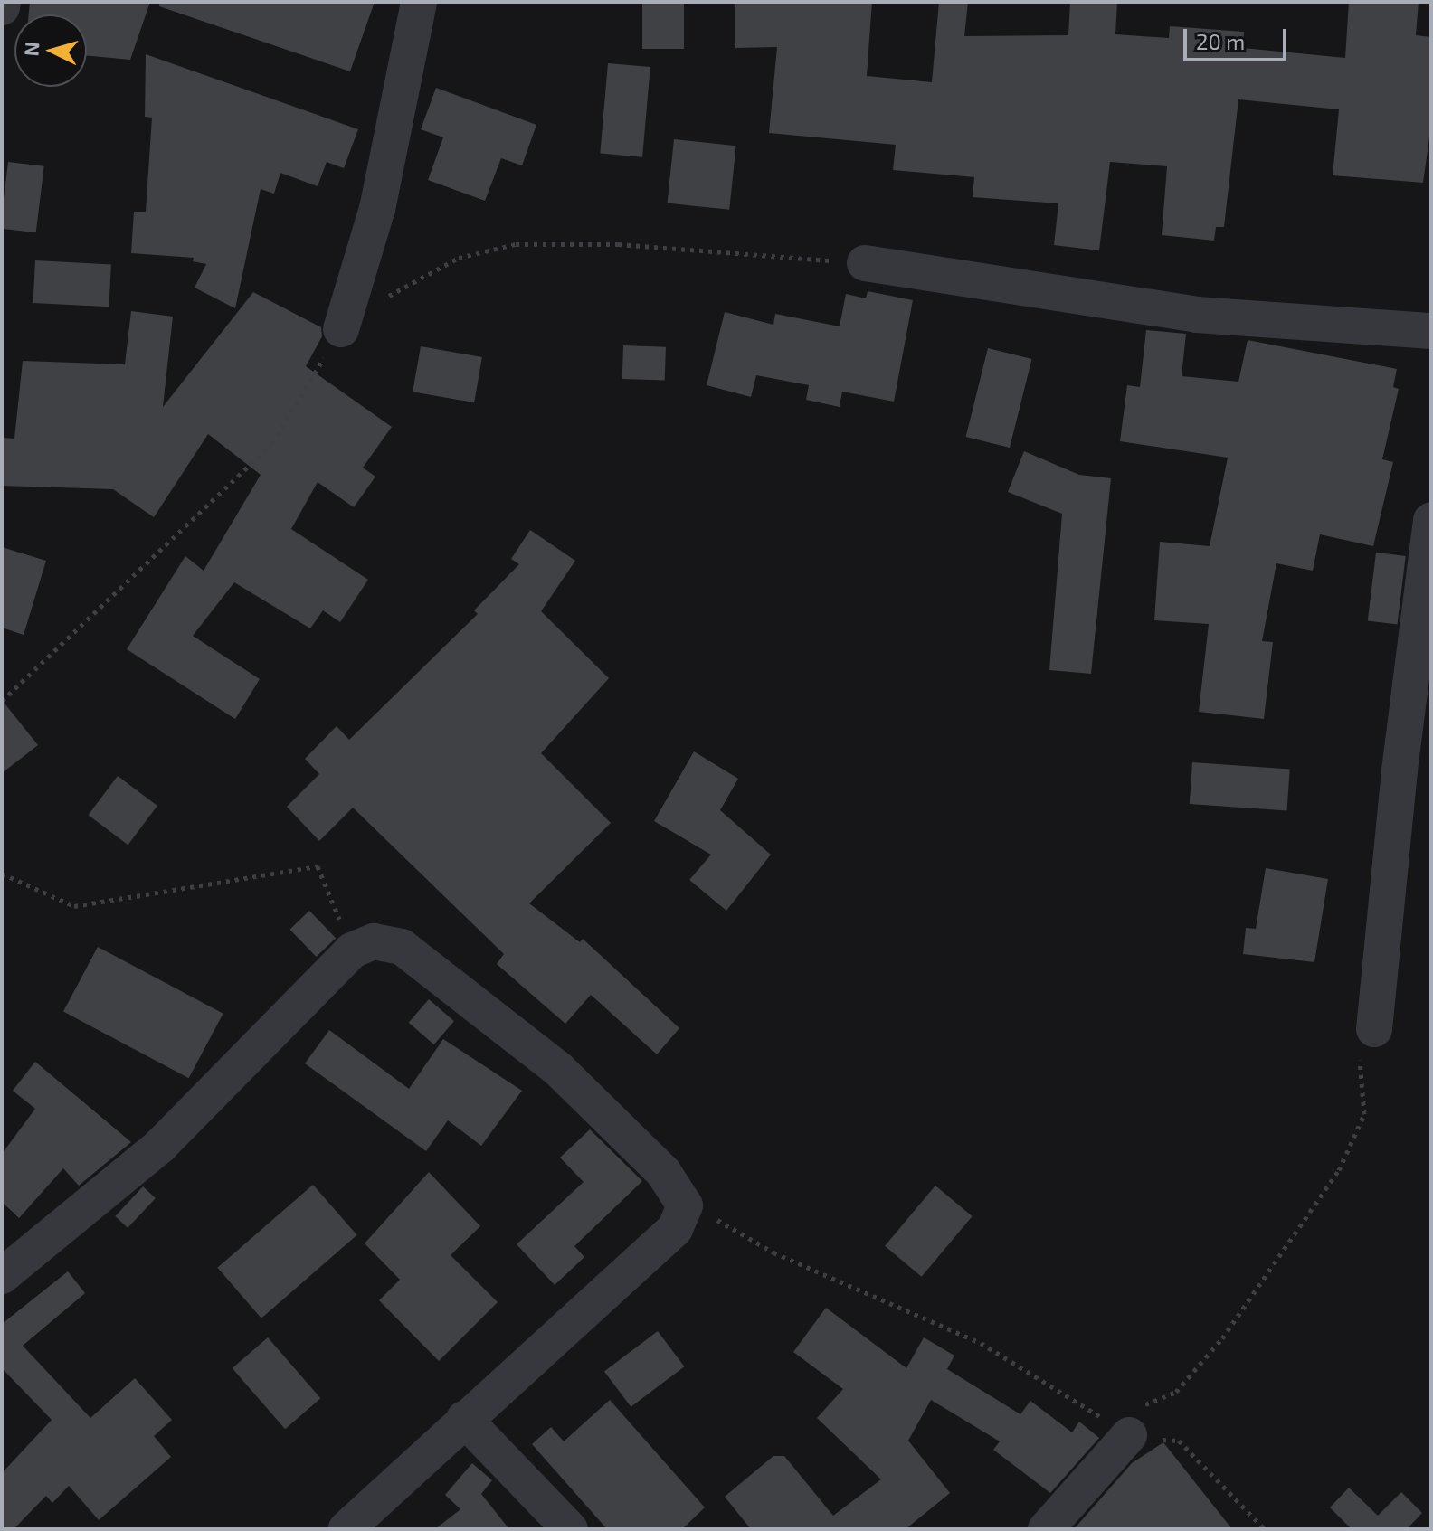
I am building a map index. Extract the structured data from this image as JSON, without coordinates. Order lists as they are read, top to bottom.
{
  "scale_bar": "20 m",
  "north": "left"
}
